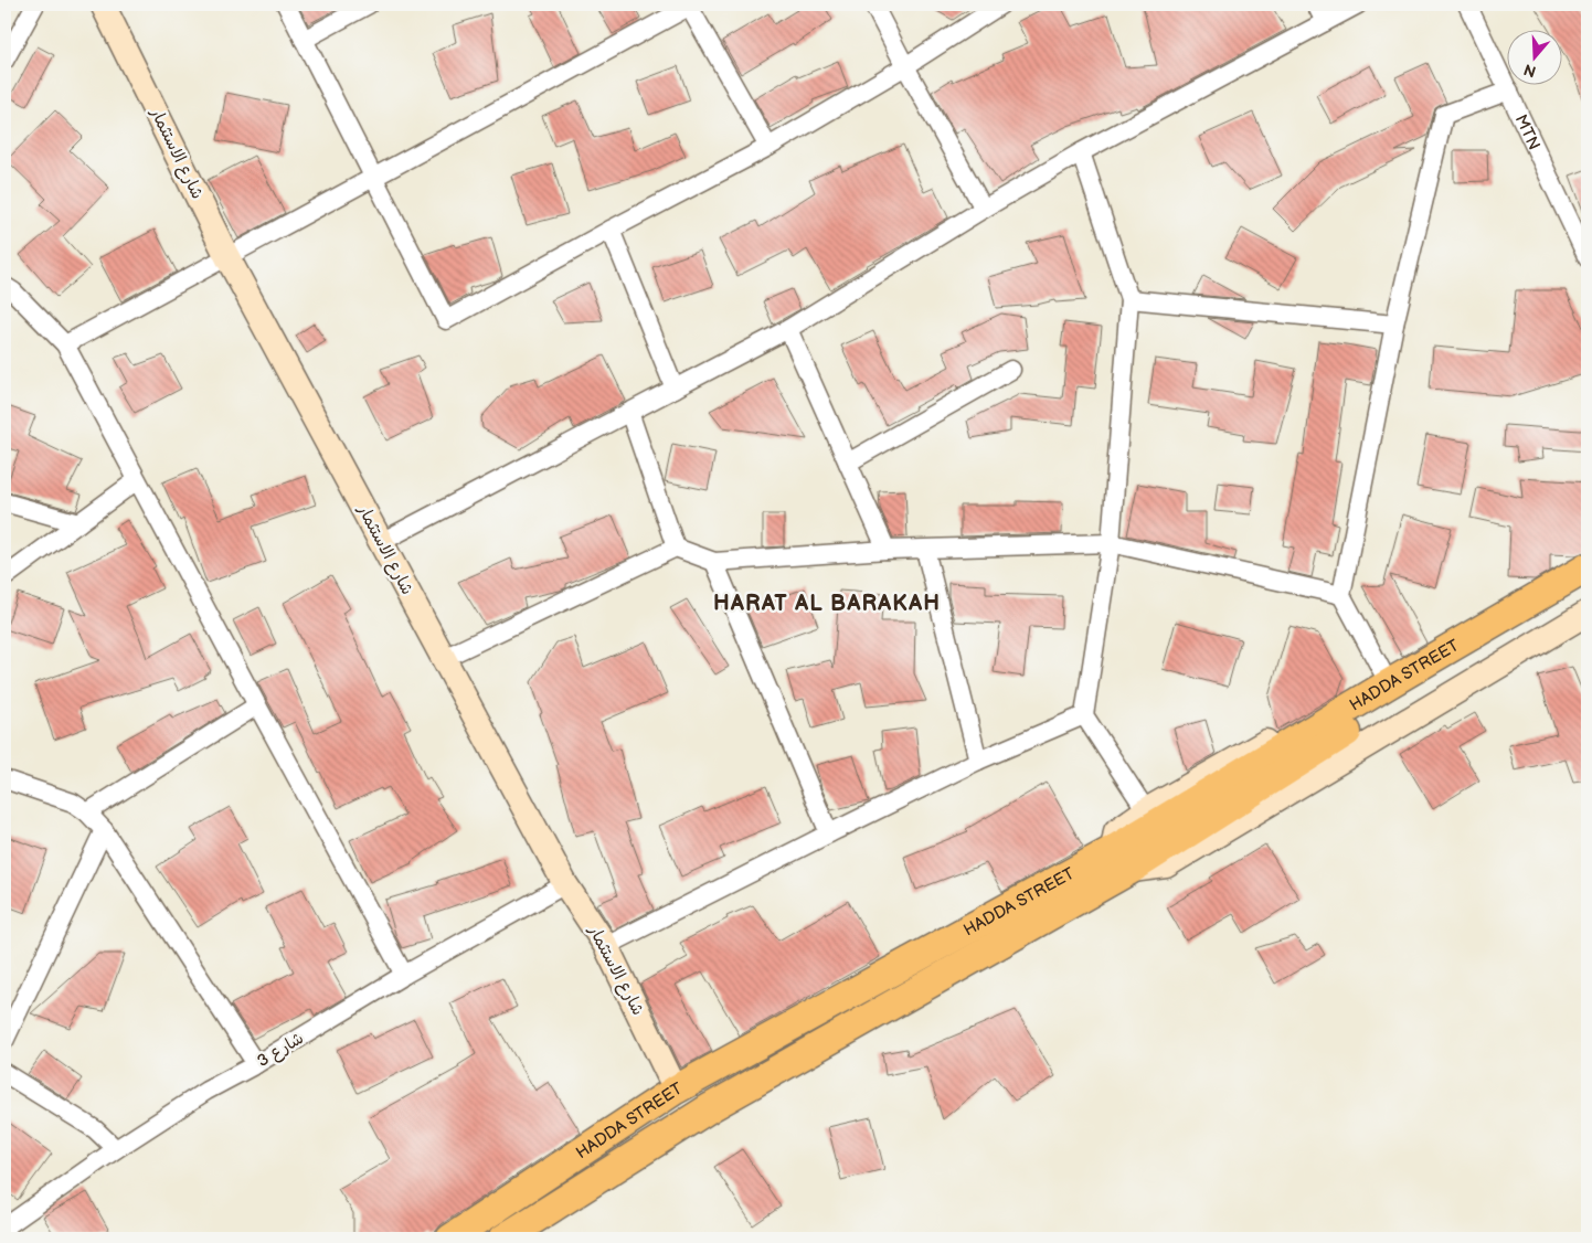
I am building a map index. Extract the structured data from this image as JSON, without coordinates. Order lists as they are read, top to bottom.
{
  "streets": {
    "main road": ["HADDA STREET"],
    "street": ["MTN", "شارع الاستثمار", "شارع 3"]
  },
  "crossings": [
    ["شارع الاستثمار", "HADDA STREET"],
    ["شارع الاستثمار", "شارع 3"]
  ],
  "districts": ["HARAT AL BARAKAH"],
  "north": "bottom"
}
